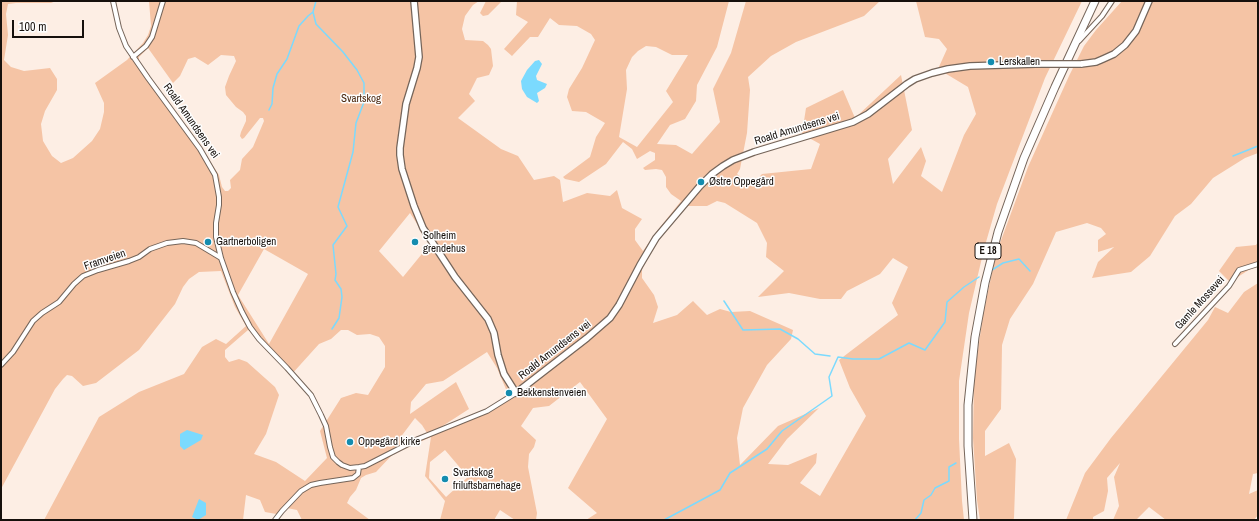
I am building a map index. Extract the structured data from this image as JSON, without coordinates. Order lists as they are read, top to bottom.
{
  "streets": {
    "highway": ["E 18"],
    "main road": ["Roald Amundsens vei"],
    "street": ["Framveien", "Gamle Mossevei"]
  },
  "crossings": [
    ["Roald Amundsens vei", "Framveien"]
  ],
  "parks": ["Svartskog"],
  "places": [
    "Lerskallen",
    "Østre Oppegård",
    "Gartnerboligen",
    "Solheim grendehus",
    "Bekkenstenveien",
    "Oppegård kirke",
    "Svartskog friluftsbarnehage"
  ],
  "scale_bar": "100 m"
}
